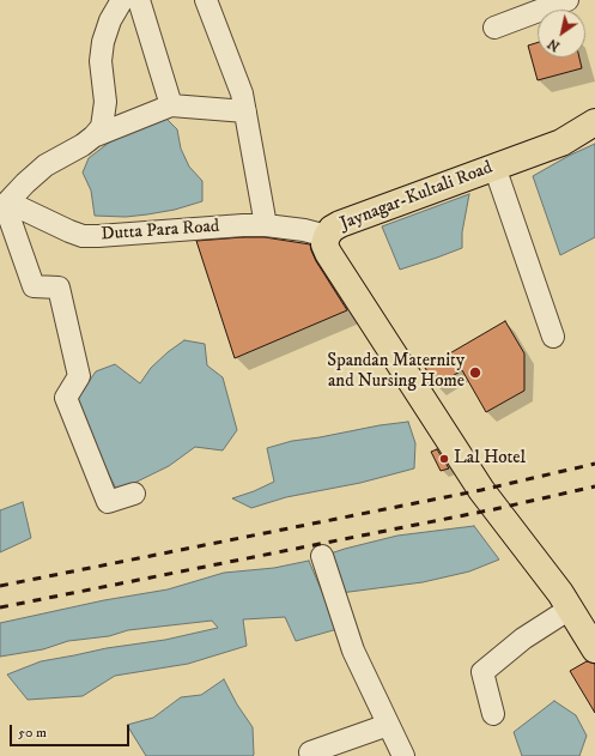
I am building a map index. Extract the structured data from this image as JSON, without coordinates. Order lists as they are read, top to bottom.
{
  "streets": {
    "main road": ["Jaynagar-Kultali Road"],
    "street": ["Dutta Para Road"]
  },
  "crossings": [
    ["Jaynagar-Kultali Road", "Dutta Para Road"]
  ],
  "places": ["Spandan Maternity and Nursing Home", "Lal Hotel"],
  "scale_bar": "50 m",
  "north": "bottom left"
}
